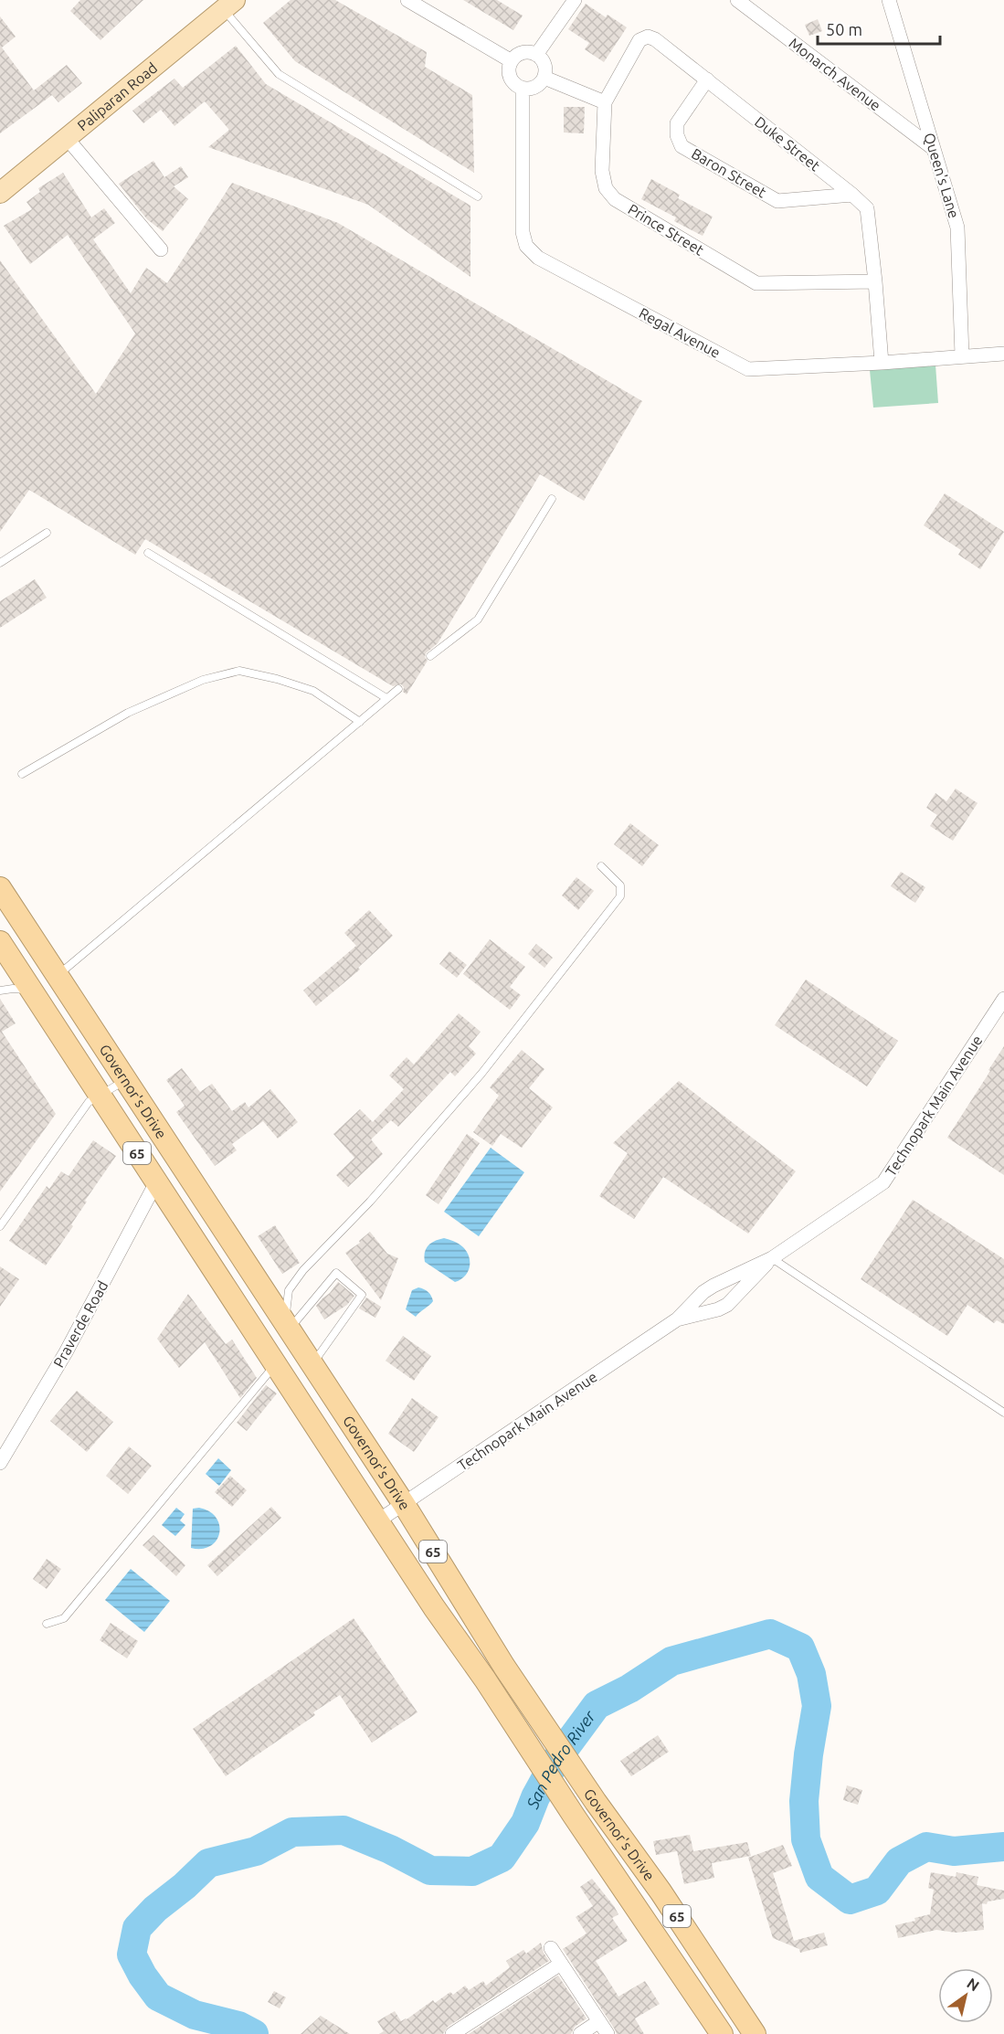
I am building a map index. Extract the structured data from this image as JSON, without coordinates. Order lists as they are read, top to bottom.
{
  "streets": {
    "highway": ["Governor's Drive", "65"],
    "main road": ["Paliparan Road"],
    "street": [
      "Monarch Avenue",
      "Duke Street",
      "Baron Street",
      "Queen's Lane",
      "Prince Street",
      "Regal Avenue",
      "Technopark Main Avenue",
      "Praverde Road"
    ]
  },
  "crossings": [
    ["Monarch Avenue", "Queen's Lane"],
    ["Duke Street", "Baron Street"],
    ["Duke Street", "Prince Street"],
    ["Duke Street", "Regal Avenue"],
    ["Queen's Lane", "Regal Avenue"],
    ["Governor's Drive", "Technopark Main Avenue"],
    ["Governor's Drive", "Praverde Road"]
  ],
  "water": ["San Pedro River"],
  "scale_bar": "50 m",
  "north": "top right"
}
